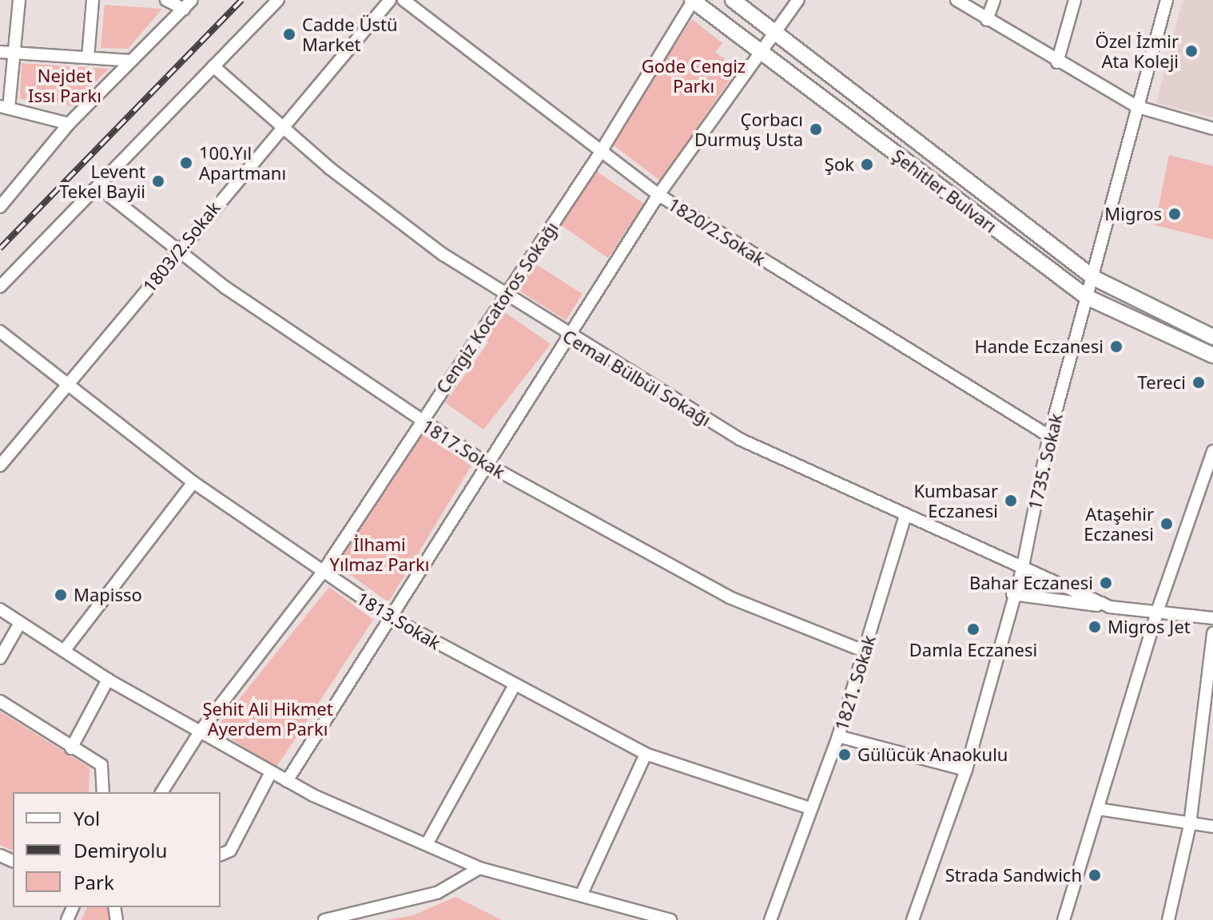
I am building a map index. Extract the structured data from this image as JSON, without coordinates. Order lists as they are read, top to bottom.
{
  "streets": {
    "street": [
      "Şehitler Bulvarı",
      "1820/2.Sokak",
      "1803/2.Sokak",
      "Cengiz Kocatoros Sokağı",
      "Cemal Bülbül Sokağı",
      "1817.Sokak",
      "1735. Sokak",
      "1813.Sokak",
      "1821. Sokak"
    ]
  },
  "crossings": [
    ["Şehitler Bulvarı", "Cengiz Kocatoros Sokağı"],
    ["Şehitler Bulvarı", "1735. Sokak"],
    ["1820/2.Sokak", "Cengiz Kocatoros Sokağı"],
    ["1820/2.Sokak", "1735. Sokak"],
    ["1803/2.Sokak", "Cemal Bülbül Sokağı"],
    ["1803/2.Sokak", "1817.Sokak"],
    ["1803/2.Sokak", "1813.Sokak"],
    ["Cengiz Kocatoros Sokağı", "Cemal Bülbül Sokağı"],
    ["Cengiz Kocatoros Sokağı", "1817.Sokak"],
    ["Cengiz Kocatoros Sokağı", "1813.Sokak"],
    ["Cemal Bülbül Sokağı", "1735. Sokak"],
    ["Cemal Bülbül Sokağı", "1821. Sokak"],
    ["1817.Sokak", "1821. Sokak"],
    ["1813.Sokak", "1821. Sokak"]
  ],
  "parks": [
    "Gode Cengiz Parkı",
    "Nejdet Issı Parkı",
    "İlhami Yılmaz Parkı",
    "Şehit Ali Hikmet Ayerdem Parkı"
  ],
  "places": [
    "Cadde Üstü Market",
    "Özel İzmir Ata Koleji",
    "Çorbacı Durmuş Usta",
    "100.Yıl Apartmanı",
    "Şok",
    "Levent Tekel Bayii",
    "Migros",
    "Hande Eczanesi",
    "Tereci",
    "Kumbasar Eczanesi",
    "Ataşehir Eczanesi",
    "Bahar Eczanesi",
    "Mapisso",
    "Migros Jet",
    "Damla Eczanesi",
    "Gülücük Anaokulu",
    "Strada Sandwich"
  ],
  "legend": ["Yol", "Demiryolu", "Park"]
}
